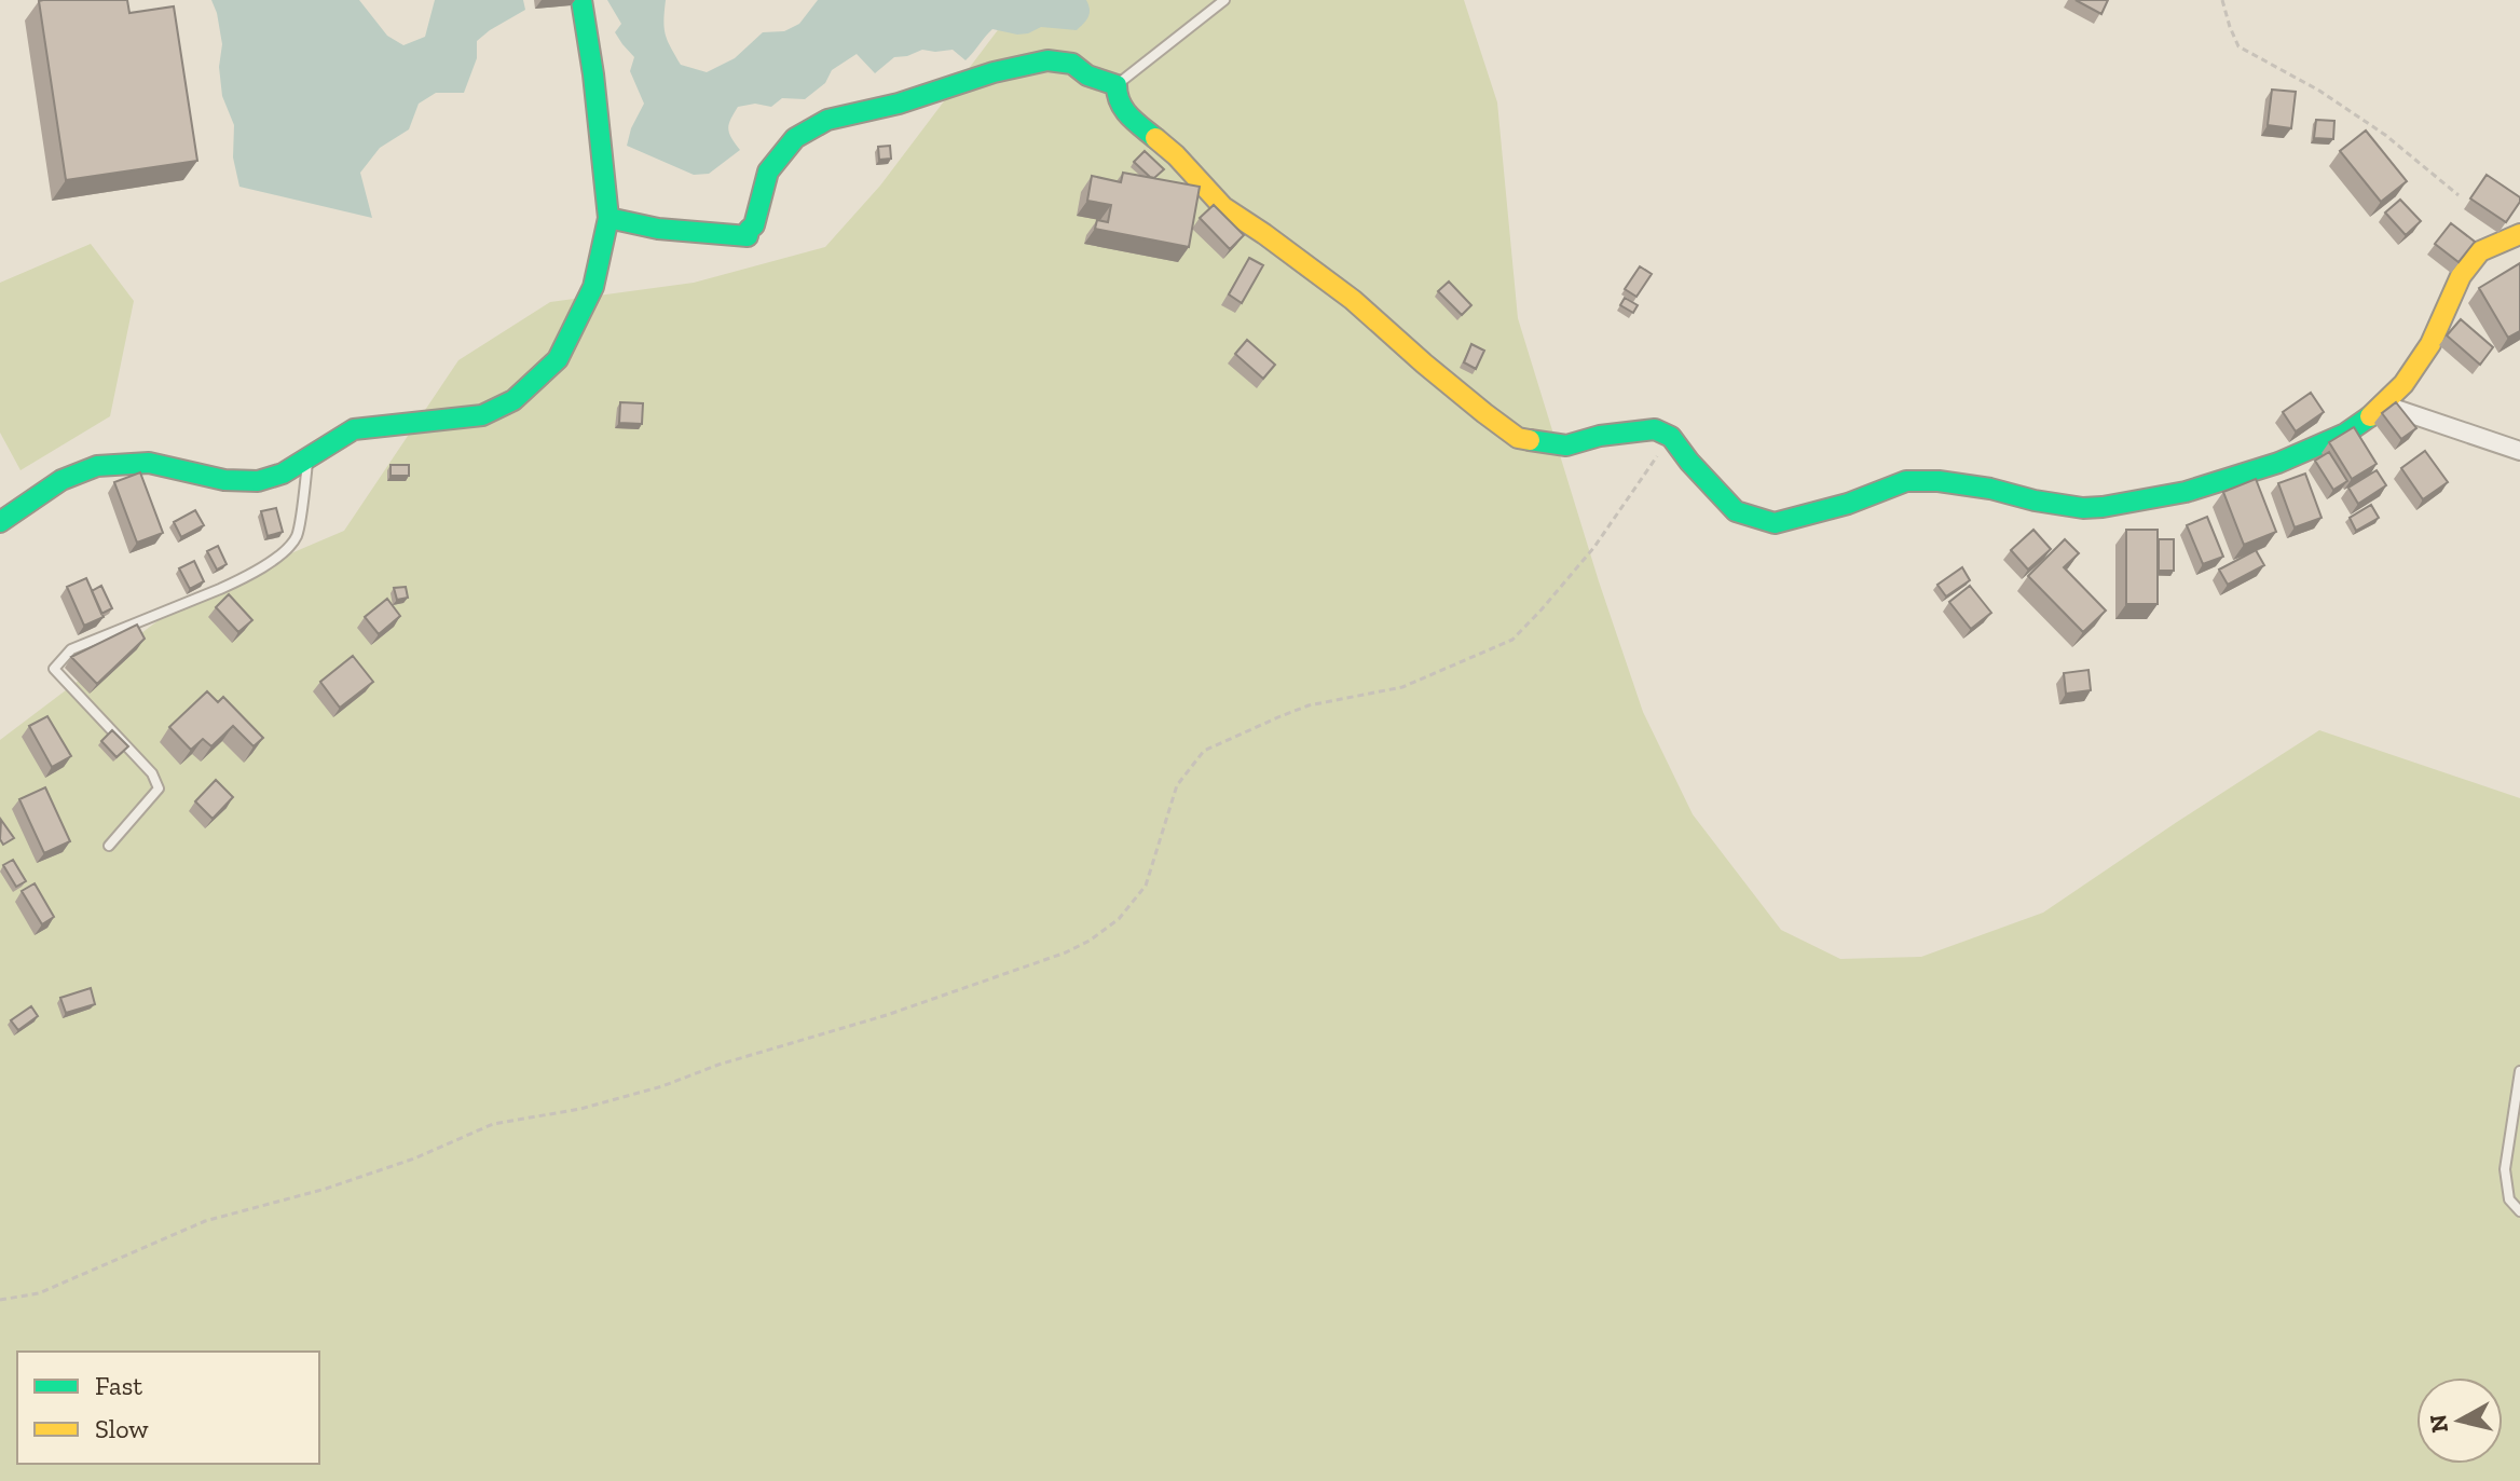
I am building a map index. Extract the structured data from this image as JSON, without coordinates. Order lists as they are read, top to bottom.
{
  "legend": ["Fast", "Slow"],
  "north": "left"
}
